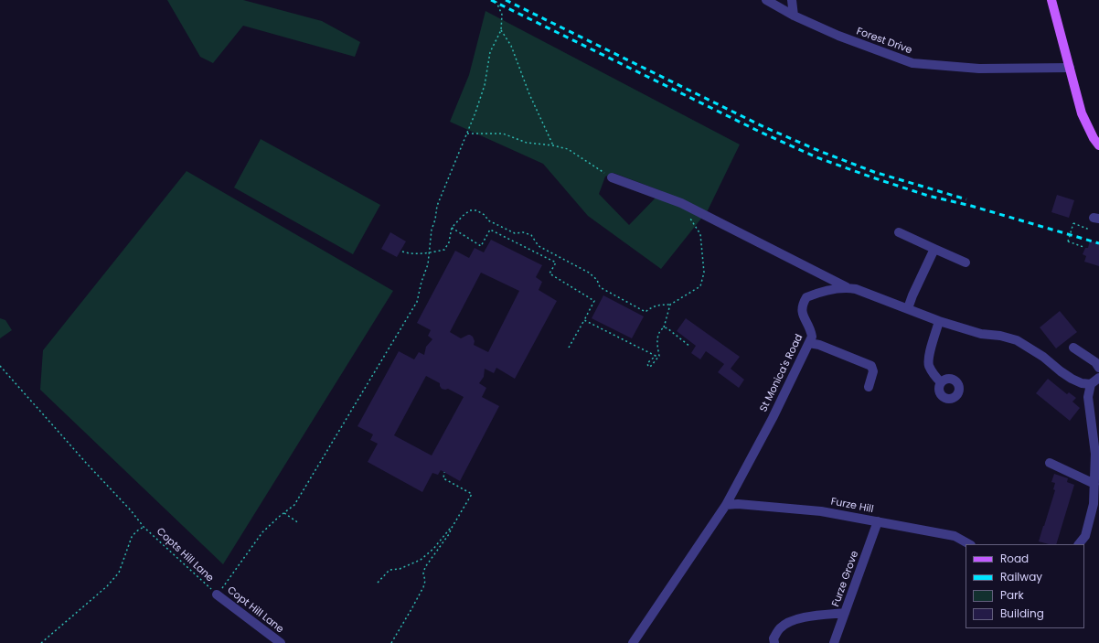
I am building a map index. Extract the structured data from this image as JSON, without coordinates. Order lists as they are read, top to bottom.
{
  "streets": {
    "street": [
      "Forest Drive",
      "St Monica's Road",
      "Furze Hill",
      "Furze Grove",
      "Copt Hill Lane"
    ],
    "path": ["Copts Hill Lane"]
  },
  "crossings": [
    ["St Monica's Road", "Furze Hill"],
    ["Furze Hill", "Furze Grove"],
    ["Copts Hill Lane", "Copt Hill Lane"]
  ],
  "legend": [
    "Road",
    "Railway",
    "Park",
    "Building"
  ]
}
